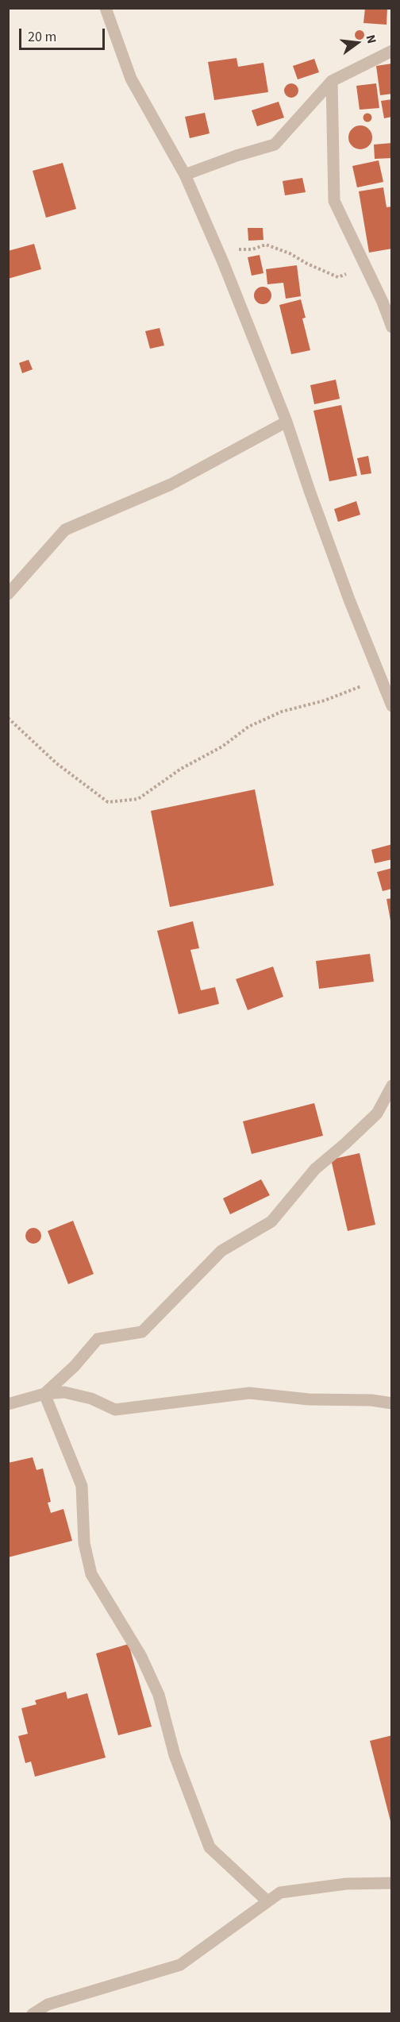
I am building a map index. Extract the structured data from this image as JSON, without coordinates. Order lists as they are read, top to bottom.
{
  "scale_bar": "20 m",
  "north": "right"
}
